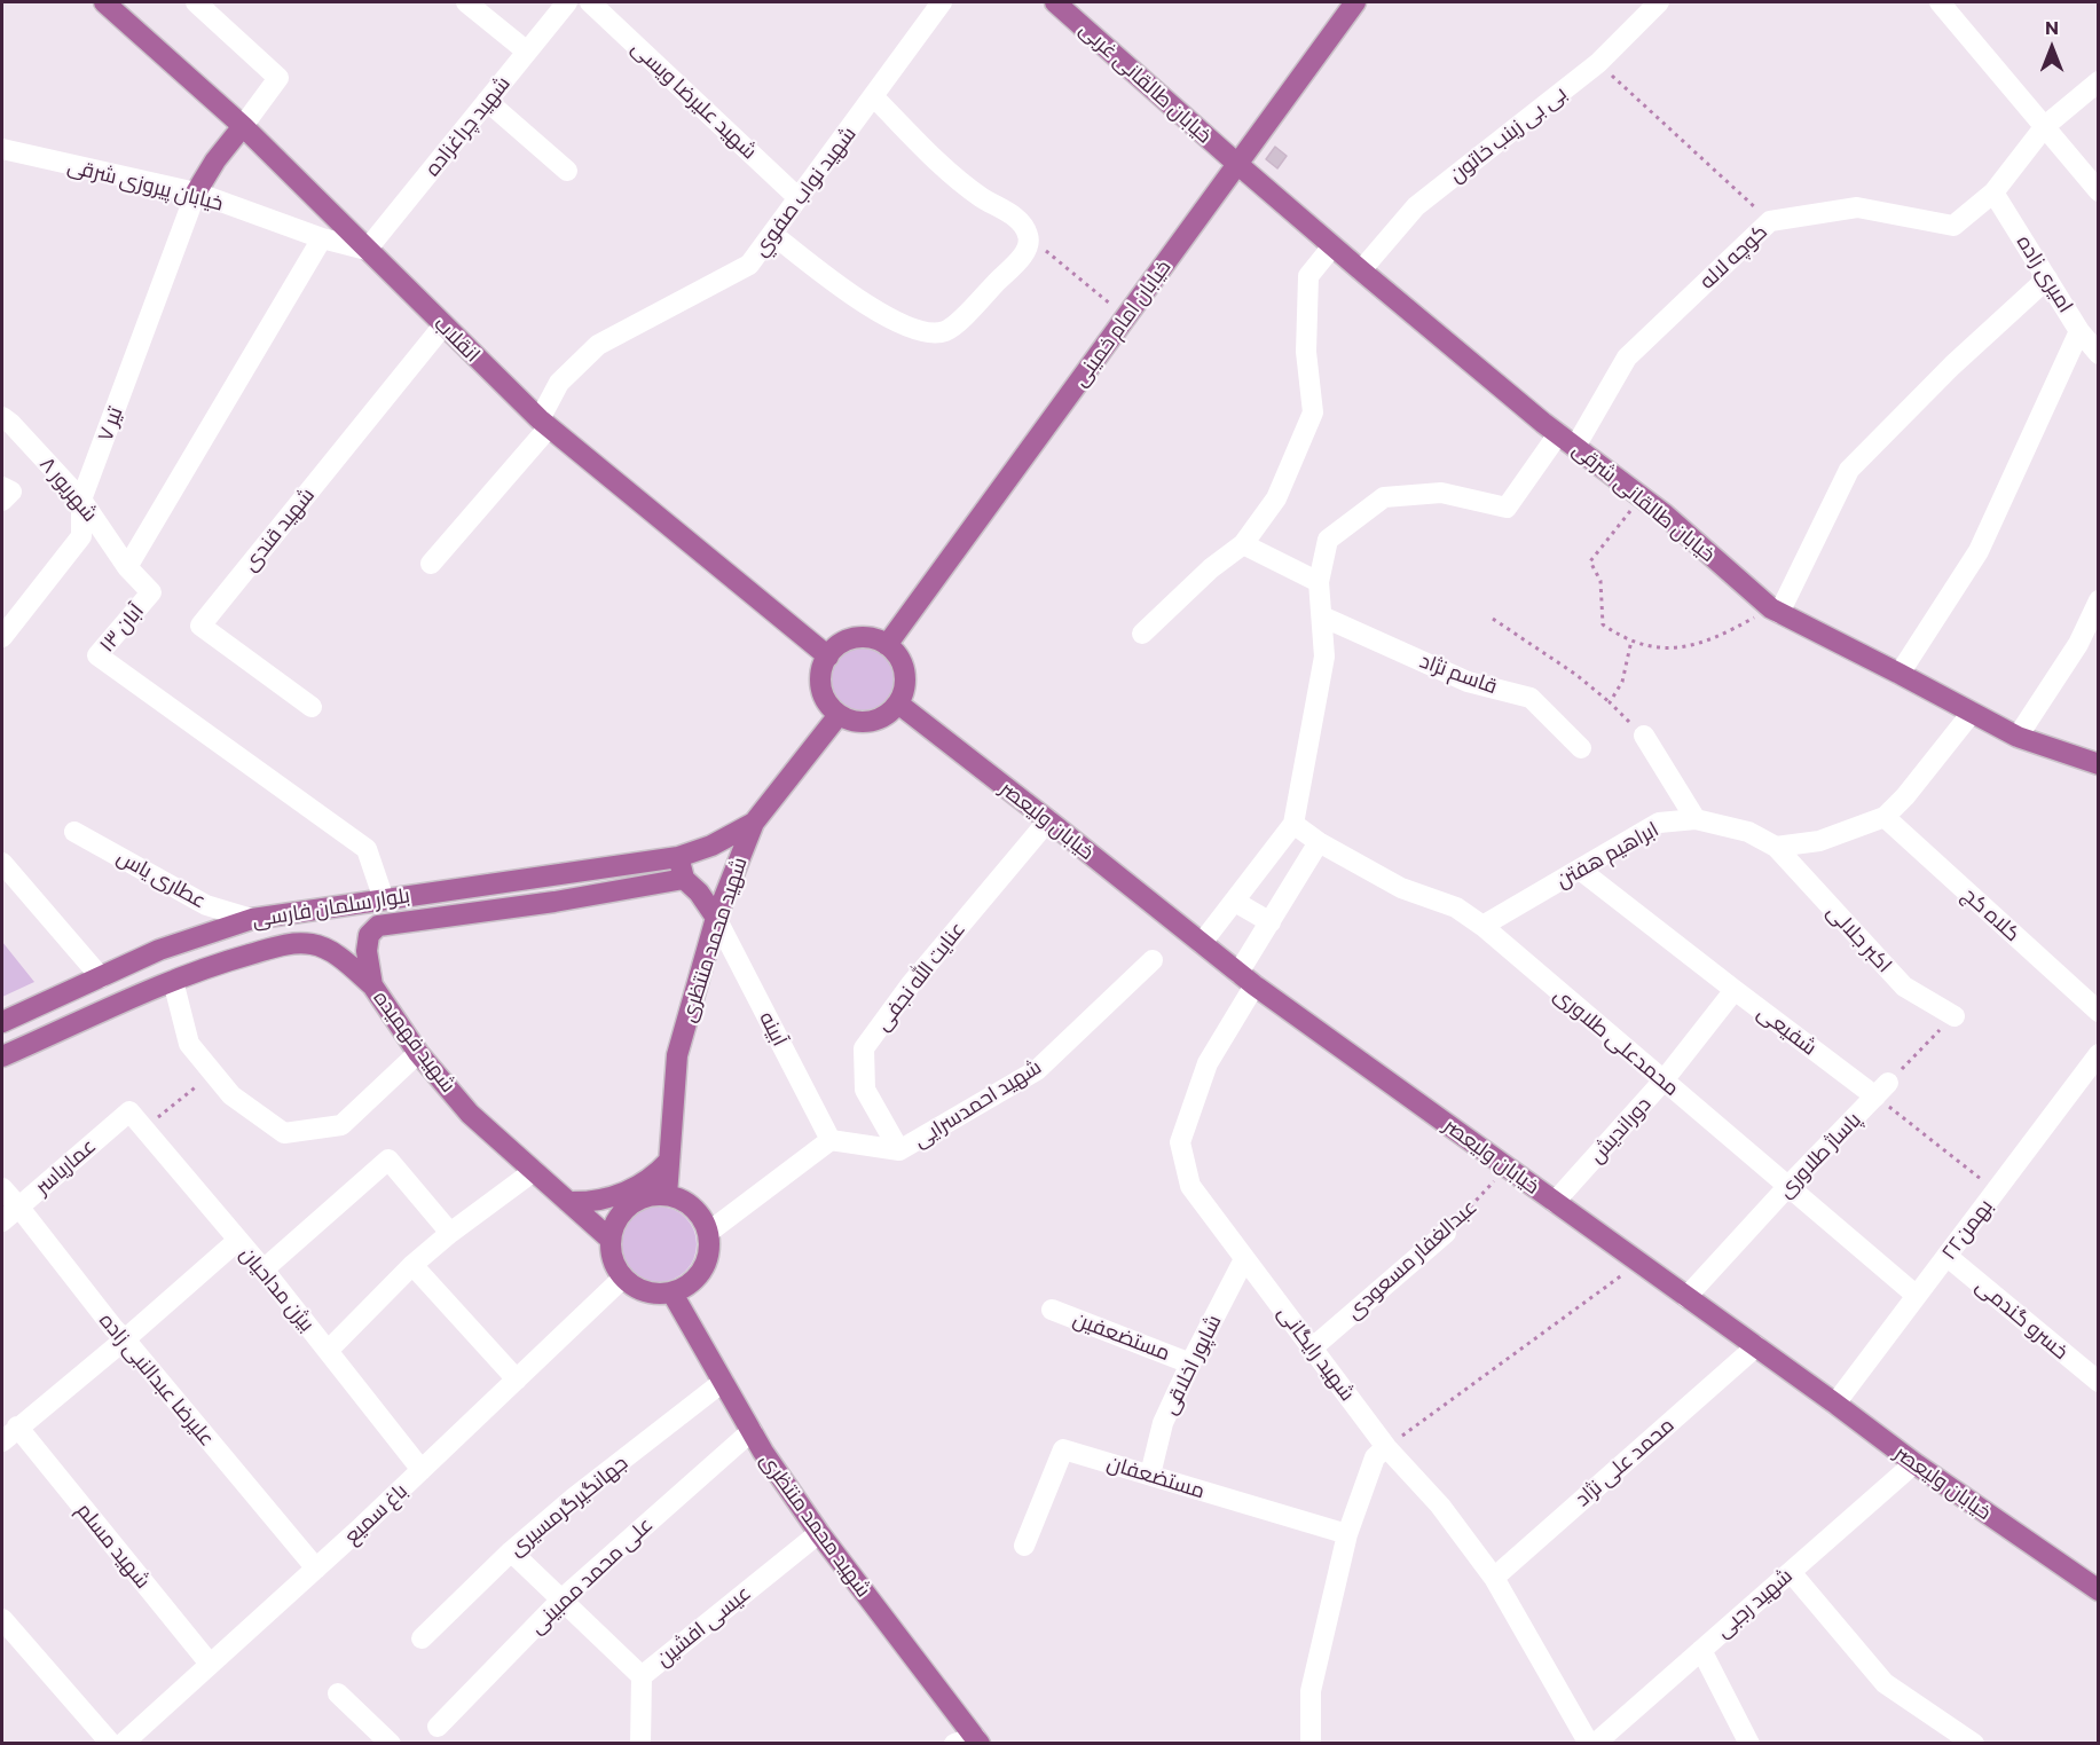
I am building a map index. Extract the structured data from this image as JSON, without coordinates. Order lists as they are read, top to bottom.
{
  "streets": {
    "main road": [
      "خیابان طالقانی غربی",
      "خیابان امام خمینی",
      "انقلاب",
      "خیابان طالقانی شرقی",
      "خیابان ولیعصر",
      "بلوار سلمان فارسی",
      "شهید محمد منتظری",
      "شهید فهمیده"
    ],
    "street": [
      "شهید علیرضا ویسی",
      "شهید چراغزاده",
      "بی بی زینب خاتون",
      "خیابان پیروزی شرقی",
      "شهید نواب صفوي",
      "کوچه لاله",
      "امیری زاده",
      "۷ تیر",
      "۸ شهریور",
      "شهید قندی",
      "۱۳ آبان",
      "قاسم نژاد",
      "ابراهیم هفتن",
      "عطاری یاس",
      "کلاه کج",
      "اکبر جلالی",
      "عنایت الله نجفی",
      "آبینه",
      "شفیعی",
      "محمدعلی طلاوری",
      "شهید احمدسرایی",
      "دوراندیش",
      "پاساژ طلاوری",
      "عماریاسر",
      "۲۲بهمن",
      "عبدالغفار مسعودی",
      "بیژن مداحیان",
      "خسرو گندمی",
      "مستضعفین",
      "شهید رایگانی",
      "شاپور اخلاقی",
      "علیرضا عبدالنبی زاده",
      "محمد علی نژاد",
      "مستضعفان",
      "جهانگیرگرمسیری",
      "باغ سمیع",
      "شهید مسلم",
      "علی محمد ممبینی",
      "شهید رجبی",
      "عیسی افشین"
    ]
  },
  "crossings": [
    ["خیابان طالقانی غربی", "خیابان امام خمینی"],
    ["خیابان طالقانی غربی", "خیابان طالقانی شرقی"],
    ["شهید علیرضا ویسی", "شهید نواب صفوي"],
    ["شهید چراغزاده", "خیابان پیروزی شرقی"],
    ["شهید چراغزاده", "انقلاب"],
    ["بی بی زینب خاتون", "خیابان طالقانی شرقی"],
    ["خیابان پیروزی شرقی", "انقلاب"],
    ["خیابان پیروزی شرقی", "۷ تیر"],
    ["شهید نواب صفوي", "انقلاب"],
    ["کوچه لاله", "امیری زاده"],
    ["کوچه لاله", "خیابان طالقانی شرقی"],
    ["خیابان امام خمینی", "انقلاب"],
    ["خیابان امام خمینی", "خیابان طالقانی شرقی"],
    ["خیابان امام خمینی", "خیابان ولیعصر"],
    ["خیابان امام خمینی", "شهید محمد منتظری"],
    ["انقلاب", "شهید قندی"],
    ["انقلاب", "خیابان ولیعصر"],
    ["انقلاب", "شهید محمد منتظری"],
    ["۷ تیر", "۸ شهریور"],
    ["۸ شهریور", "۱۳ آبان"],
    ["۱۳ آبان", "بلوار سلمان فارسی"],
    ["خیابان ولیعصر", "شهید محمد منتظری"],
    ["خیابان ولیعصر", "عنایت الله نجفی"],
    ["خیابان ولیعصر", "دوراندیش"],
    ["خیابان ولیعصر", "پاساژ طلاوری"],
    ["خیابان ولیعصر", "۲۲بهمن"],
    ["خیابان ولیعصر", "عبدالغفار مسعودی"],
    ["خیابان ولیعصر", "شهید رایگانی"],
    ["خیابان ولیعصر", "محمد علی نژاد"],
    ["خیابان ولیعصر", "شهید رجبی"],
    ["ابراهیم هفتن", "اکبر جلالی"],
    ["ابراهیم هفتن", "شفیعی"],
    ["ابراهیم هفتن", "محمدعلی طلاوری"],
    ["عطاری یاس", "بلوار سلمان فارسی"],
    ["بلوار سلمان فارسی", "شهید محمد منتظری"],
    ["بلوار سلمان فارسی", "شهید فهمیده"],
    ["شهید محمد منتظری", "آبینه"],
    ["شهید محمد منتظری", "شهید فهمیده"],
    ["شهید محمد منتظری", "جهانگیرگرمسیری"],
    ["شهید محمد منتظری", "باغ سمیع"],
    ["شهید محمد منتظری", "علی محمد ممبینی"],
    ["شهید محمد منتظری", "عیسی افشین"],
    ["عنایت الله نجفی", "شهید احمدسرایی"],
    ["آبینه", "شهید احمدسرایی"],
    ["شفیعی", "دوراندیش"],
    ["شفیعی", "پاساژ طلاوری"],
    ["شهید فهمیده", "باغ سمیع"],
    ["محمدعلی طلاوری", "دوراندیش"],
    ["محمدعلی طلاوری", "پاساژ طلاوری"],
    ["محمدعلی طلاوری", "۲۲بهمن"],
    ["محمدعلی طلاوری", "شهید رایگانی"],
    ["عماریاسر", "بیژن مداحیان"],
    ["عماریاسر", "علیرضا عبدالنبی زاده"],
    ["۲۲بهمن", "خسرو گندمی"],
    ["عبدالغفار مسعودی", "شهید رایگانی"],
    ["بیژن مداحیان", "باغ سمیع"],
    ["مستضعفین", "شاپور اخلاقی"],
    ["شهید رایگانی", "شاپور اخلاقی"],
    ["شهید رایگانی", "محمد علی نژاد"],
    ["شهید رایگانی", "شهید رجبی"],
    ["شاپور اخلاقی", "مستضعفان"],
    ["علیرضا عبدالنبی زاده", "باغ سمیع"],
    ["باغ سمیع", "شهید مسلم"]
  ],
  "north": "top"
}
